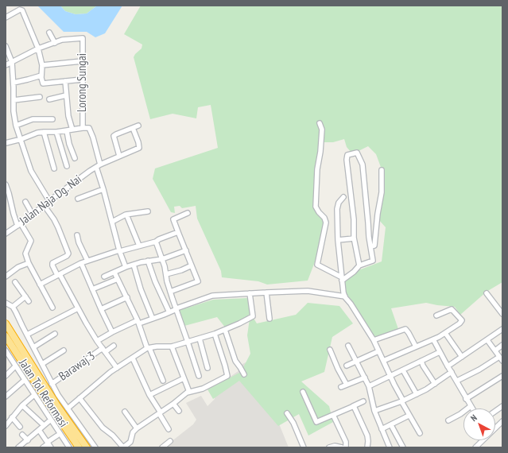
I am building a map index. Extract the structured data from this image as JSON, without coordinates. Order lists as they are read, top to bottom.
{
  "streets": {
    "highway": ["Jalan Tol Reformasi"],
    "street": ["Lorong Sungai", "Jalan Naja Dg. Nai", "Barawaj 3"]
  },
  "north": "top left"
}
